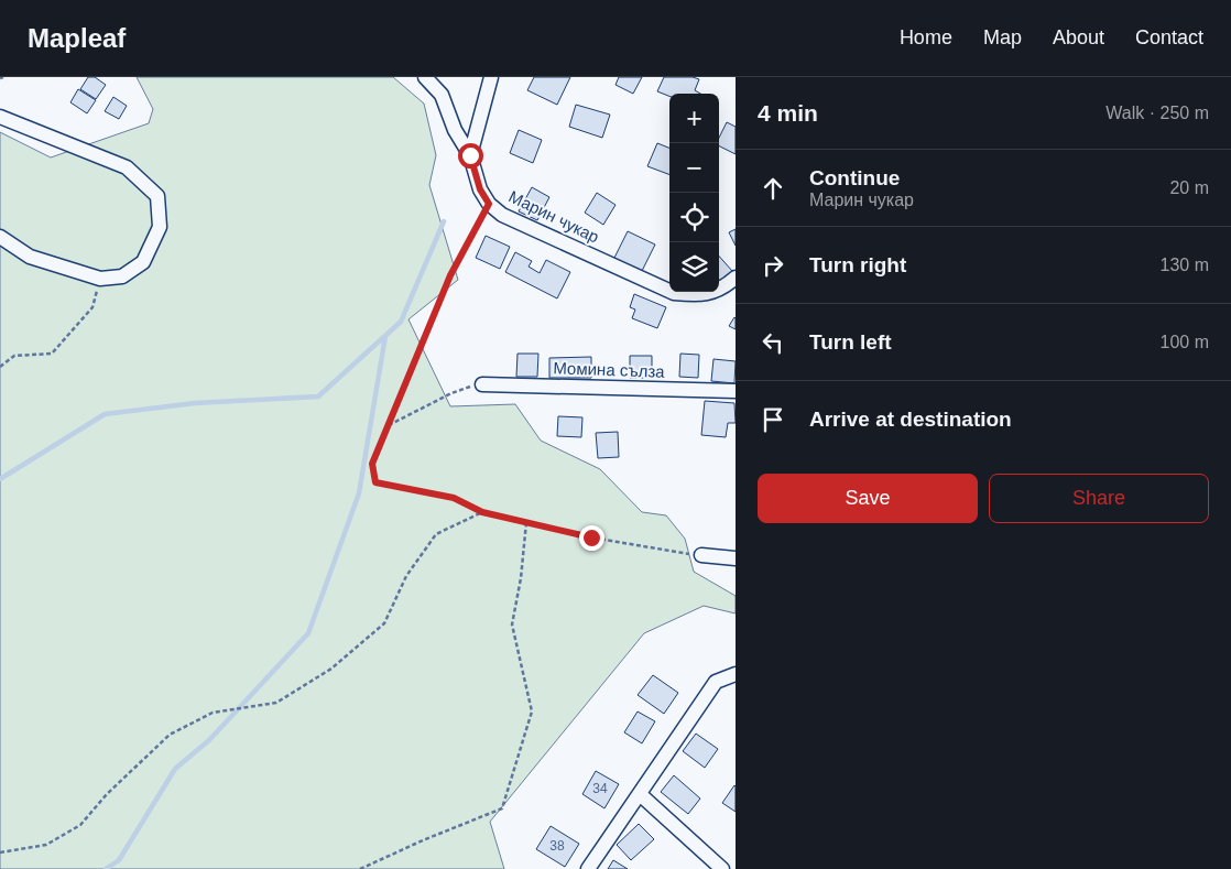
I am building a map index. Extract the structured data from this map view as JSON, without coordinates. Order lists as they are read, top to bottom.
{
  "streets": {
    "street": ["Марин чукар", "Момина сълза"]
  },
  "house_numbers": ["34", "38"],
  "page": {
    "header": "Mapleaf",
    "nav": [
      "Home",
      "Map",
      "About",
      "Contact"
    ],
    "heading": ["4 min", "Walk · 250 m"],
    "map_buttons": ["+", "−"],
    "list": [
      ["Continue", "Марин чукар", "20 m"],
      ["Turn right", "130 m"],
      ["Turn left", "100 m"],
      "Arrive at destination"
    ],
    "buttons": ["Save", "Share"]
  }
}
